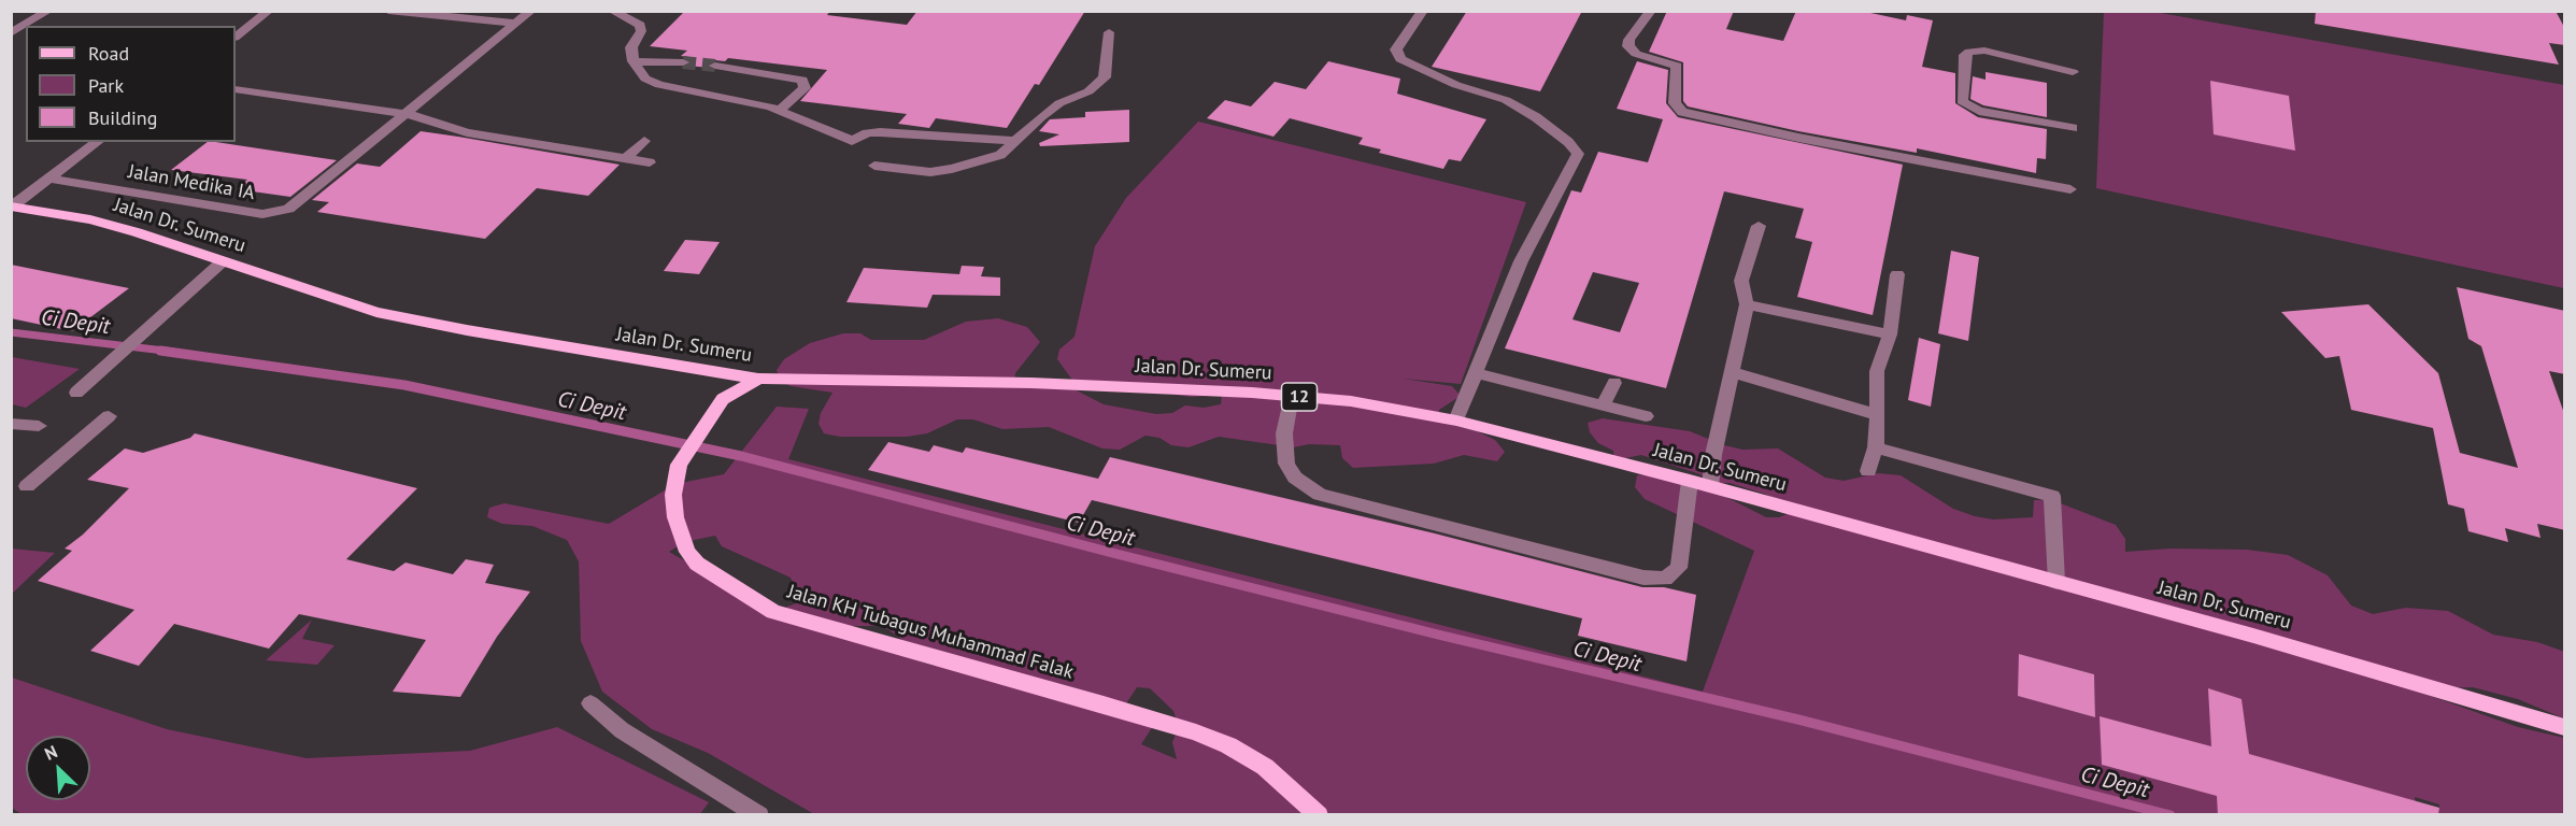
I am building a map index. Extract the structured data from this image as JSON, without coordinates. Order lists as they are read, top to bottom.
{
  "streets": {
    "main road": ["Jalan Dr. Sumeru", "12", "Jalan KH Tubagus Muhammad Falak"],
    "street": ["Jalan Medika IA"]
  },
  "crossings": [
    ["Jalan Dr. Sumeru", "Jalan KH Tubagus Muhammad Falak"]
  ],
  "water": ["Ci Depit"],
  "legend": ["Road", "Park", "Building"],
  "north": "top left"
}
